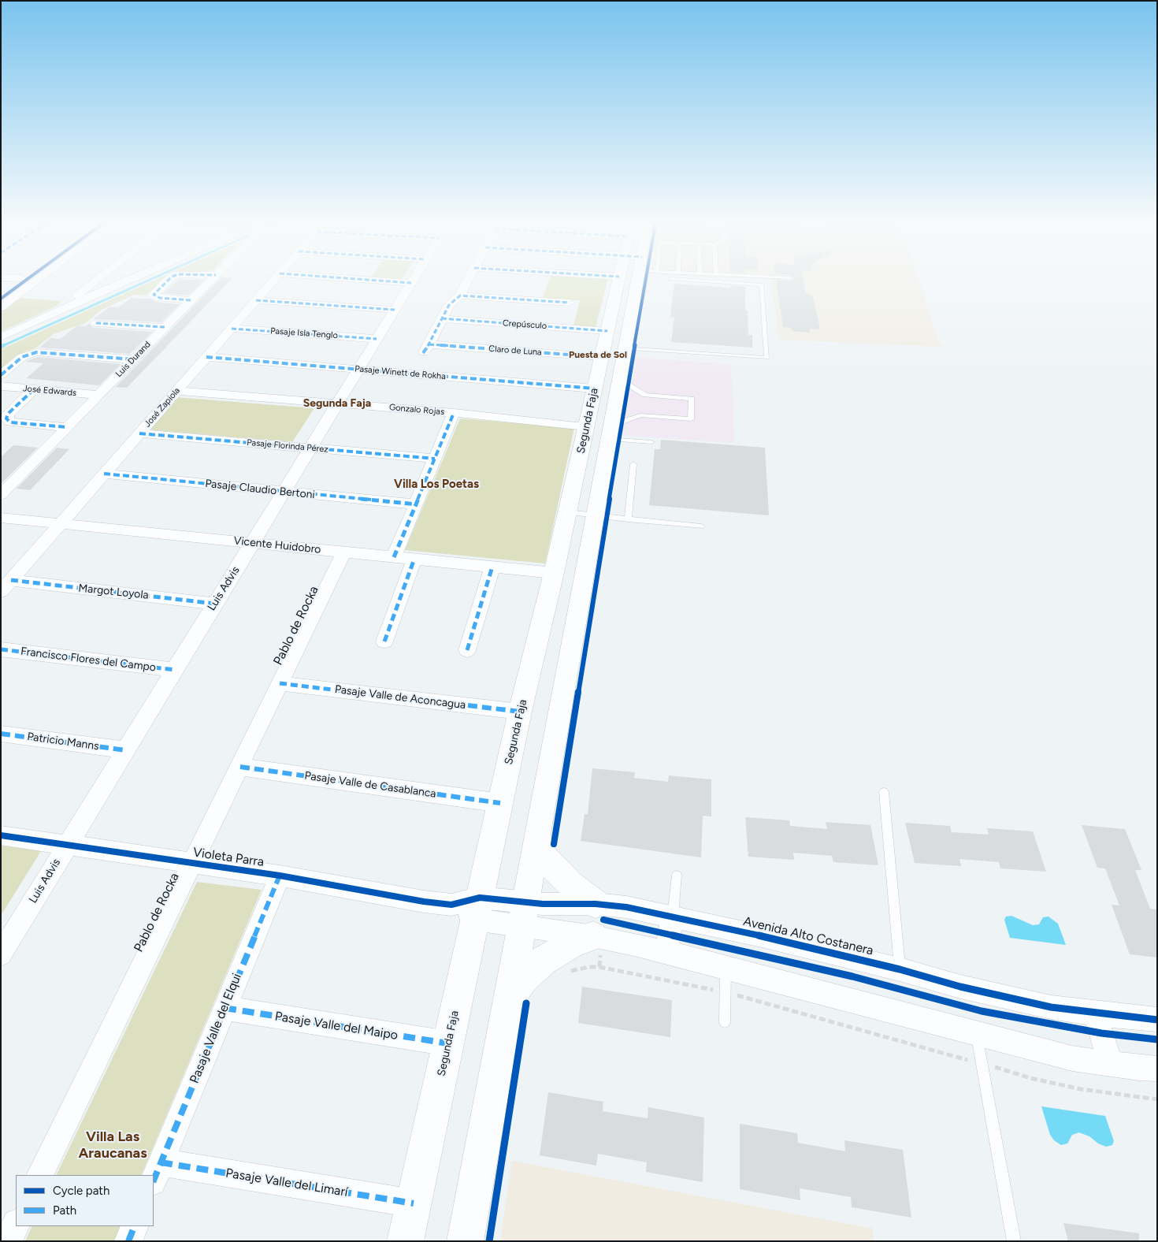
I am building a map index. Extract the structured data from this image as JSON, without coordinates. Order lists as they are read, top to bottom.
{
  "streets": {
    "main road": ["Segunda Faja"],
    "street": [
      "Crepúsculo",
      "Pasaje Isla Tenglo",
      "Claro de Luna",
      "Luis Durand",
      "Pasaje Winett de Rokha",
      "José Edwards",
      "José Zapiola",
      "Gonzalo Rojas",
      "Pasaje Florinda Pérez",
      "Pasaje Claudio Bertoni",
      "Vicente Huidobro",
      "Luis Advis",
      "Margot Loyola",
      "Pablo de Rocka",
      "Francisco Flores del Campo",
      "Pasaje Valle de Aconcagua",
      "Patricio Manns",
      "Pasaje Valle de Casablanca",
      "Violeta Parra",
      "Avenida Alto Costanera",
      "Pasaje Valle del Maipo",
      "Pasaje Valle del Elqui",
      "Pasaje Valle del Limarí"
    ]
  },
  "crossings": [
    ["Crepúsculo", "Claro de Luna"],
    ["Crepúsculo", "Segunda Faja"],
    ["Pasaje Isla Tenglo", "José Zapiola"],
    ["Pasaje Isla Tenglo", "Luis Advis"],
    ["Claro de Luna", "Segunda Faja"],
    ["Luis Durand", "José Edwards"],
    ["Pasaje Winett de Rokha", "José Zapiola"],
    ["Pasaje Winett de Rokha", "Segunda Faja"],
    ["Pasaje Winett de Rokha", "Luis Advis"],
    ["José Zapiola", "Gonzalo Rojas"],
    ["José Zapiola", "Pasaje Florinda Pérez"],
    ["José Zapiola", "Pasaje Claudio Bertoni"],
    ["José Zapiola", "Vicente Huidobro"],
    ["José Zapiola", "Margot Loyola"],
    ["Gonzalo Rojas", "Segunda Faja"],
    ["Gonzalo Rojas", "Luis Advis"],
    ["Segunda Faja", "Vicente Huidobro"],
    ["Segunda Faja", "Pasaje Valle de Aconcagua"],
    ["Segunda Faja", "Pasaje Valle de Casablanca"],
    ["Segunda Faja", "Violeta Parra"],
    ["Segunda Faja", "Avenida Alto Costanera"],
    ["Segunda Faja", "Pasaje Valle del Maipo"],
    ["Segunda Faja", "Pasaje Valle del Limarí"],
    ["Pasaje Florinda Pérez", "Luis Advis"],
    ["Pasaje Claudio Bertoni", "Luis Advis"],
    ["Vicente Huidobro", "Luis Advis"],
    ["Vicente Huidobro", "Pablo de Rocka"],
    ["Luis Advis", "Margot Loyola"],
    ["Luis Advis", "Francisco Flores del Campo"],
    ["Luis Advis", "Patricio Manns"],
    ["Luis Advis", "Violeta Parra"],
    ["Pablo de Rocka", "Pasaje Valle de Aconcagua"],
    ["Pablo de Rocka", "Pasaje Valle de Casablanca"],
    ["Pablo de Rocka", "Violeta Parra"],
    ["Violeta Parra", "Avenida Alto Costanera"],
    ["Violeta Parra", "Pasaje Valle del Elqui"],
    ["Pasaje Valle del Maipo", "Pasaje Valle del Elqui"],
    ["Pasaje Valle del Elqui", "Pasaje Valle del Limarí"]
  ],
  "districts": [
    "Puesta de Sol",
    "Segunda Faja",
    "Villa Los Poetas",
    "Villa Las Araucanas"
  ],
  "legend": ["Cycle path", "Path"]
}
